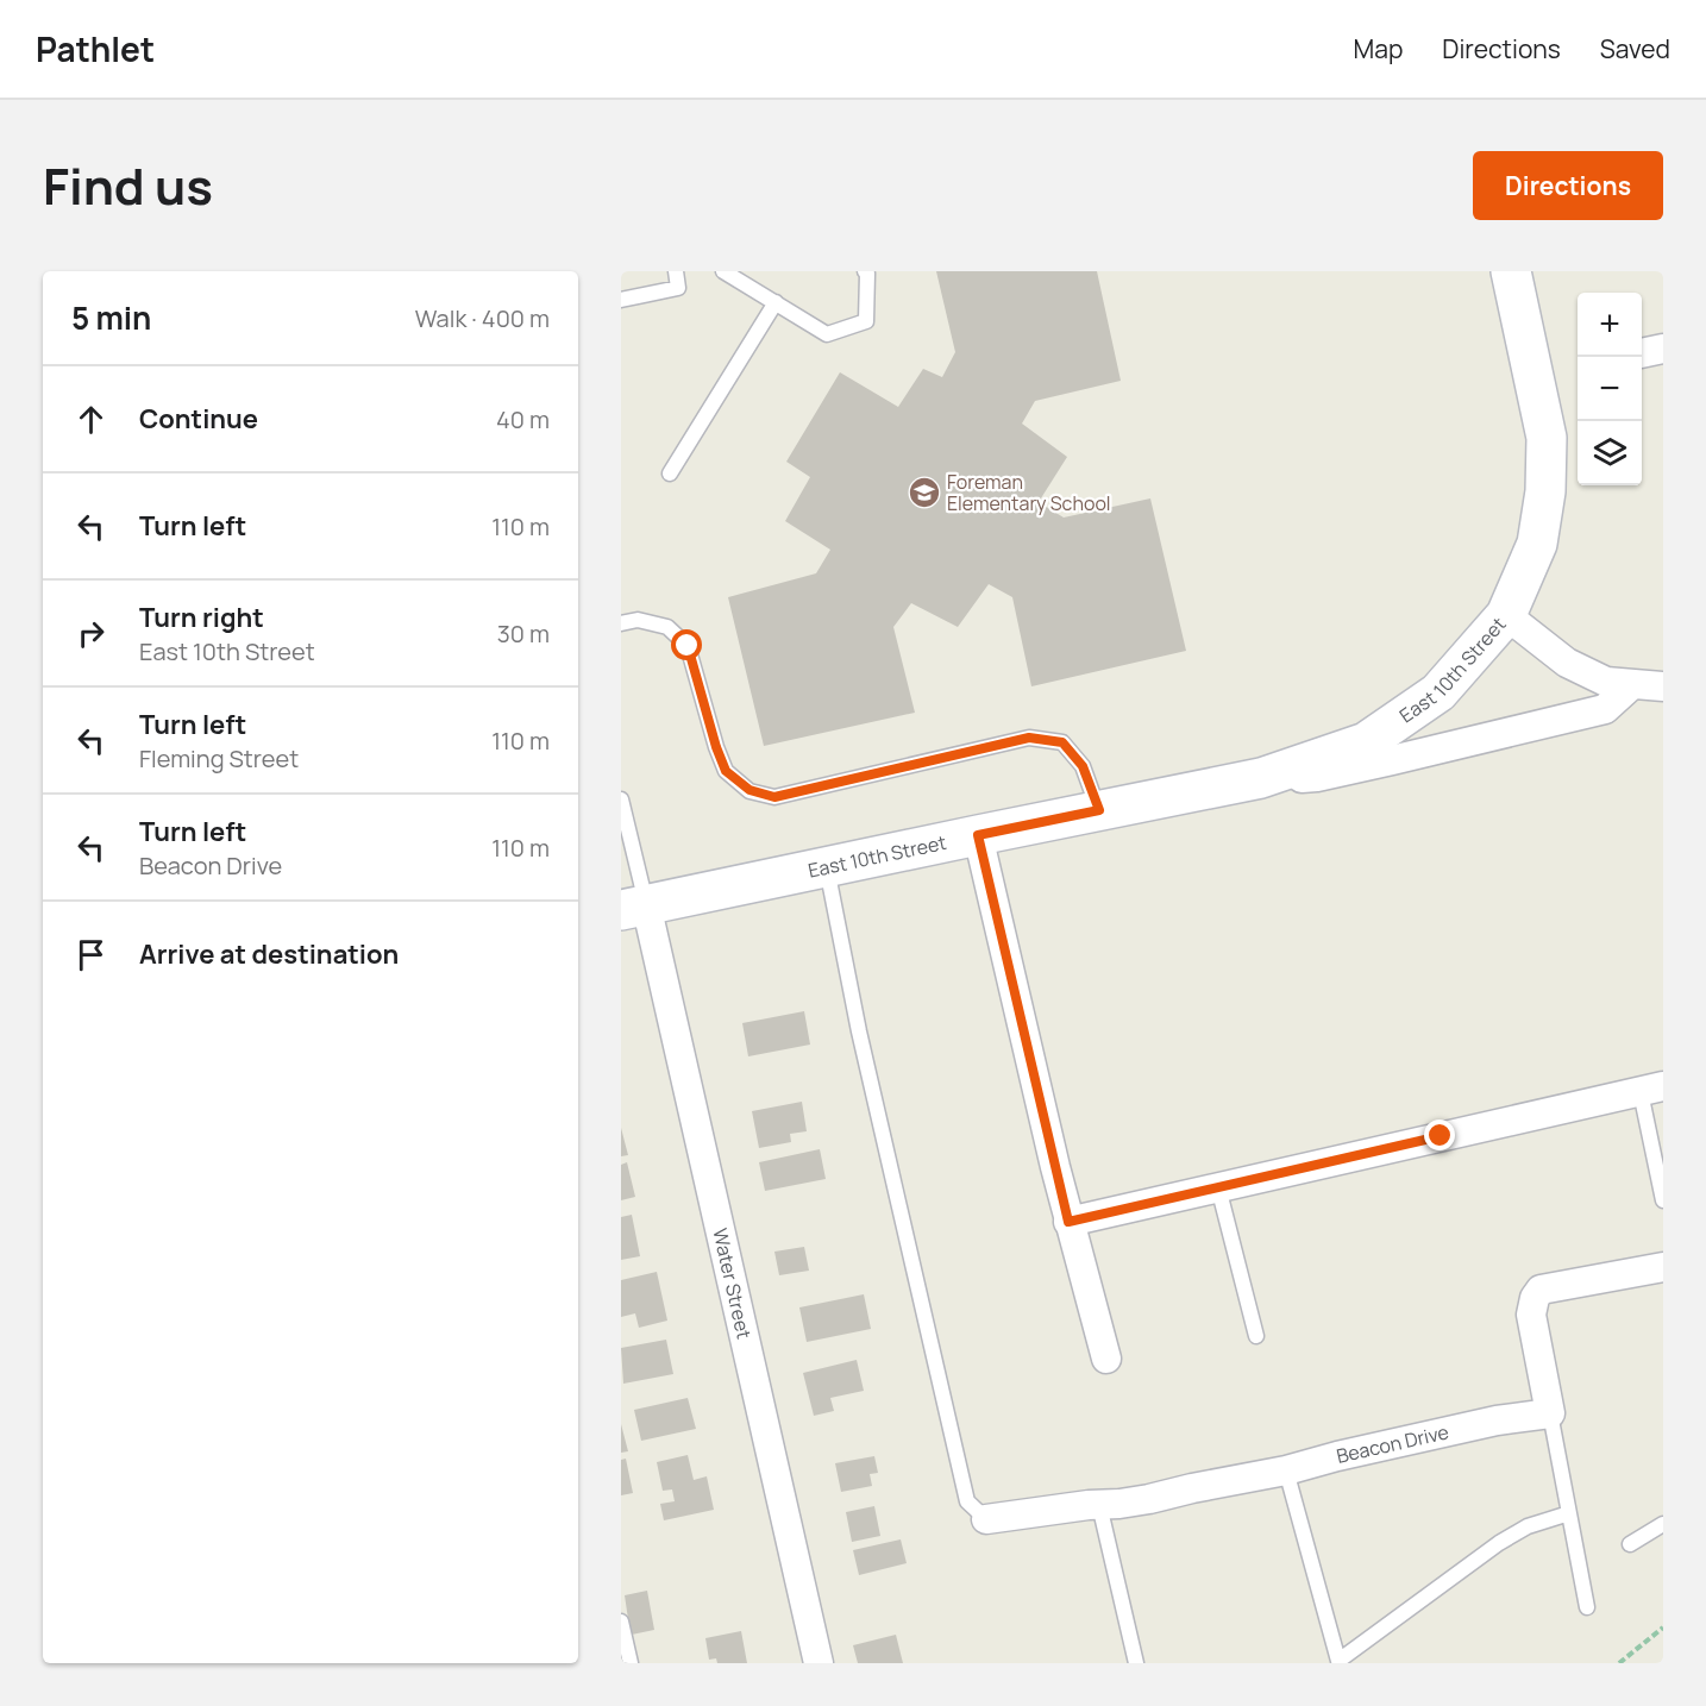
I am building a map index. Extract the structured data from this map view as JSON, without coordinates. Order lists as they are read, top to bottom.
{
  "streets": {
    "main road": ["East 10th Street"],
    "street": ["Water Street", "Beacon Drive"]
  },
  "crossings": [
    ["East 10th Street", "Water Street"]
  ],
  "places": {
    "school or university": ["Foreman Elementary School"]
  },
  "page": {
    "header": "Pathlet",
    "nav": ["Map", "Directions", "Saved"],
    "title": "Find us",
    "buttons": "Directions",
    "heading": ["5 min", "Walk · 400 m"],
    "map_buttons": ["+", "−"],
    "list": [
      ["Continue", "40 m"],
      ["Turn left", "110 m"],
      ["Turn right", "East 10th Street", "30 m"],
      ["Turn left", "Fleming Street", "110 m"],
      ["Turn left", "Beacon Drive", "110 m"],
      "Arrive at destination"
    ]
  }
}
